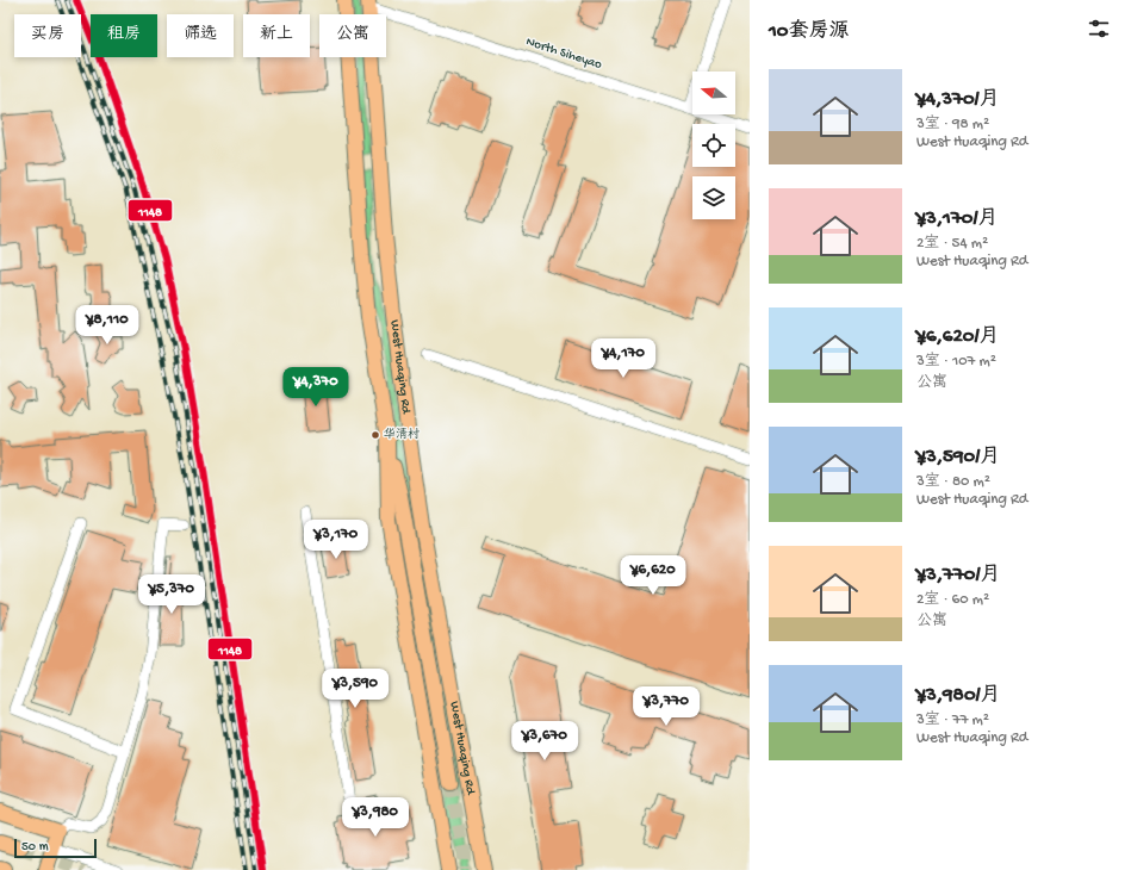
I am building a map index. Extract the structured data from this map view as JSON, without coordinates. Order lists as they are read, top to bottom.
{
  "streets": {
    "main road": ["West Huaqing Rd"],
    "street": ["North Siheyao"]
  },
  "crossings": [
    ["North Siheyao", "West Huaqing Rd"]
  ],
  "places": ["华清村"],
  "lines": ["transit line 1148"],
  "scale_bar": "50 m",
  "north": "left",
  "page": {
    "heading": "10套房源",
    "chip": [
      "买房",
      "租房",
      "筛选",
      "新上",
      "公寓"
    ],
    "list": [
      {
        "name": "¥4,370/月",
        "note": "3室 · 98 m² · West Huaqing Rd"
      },
      {
        "name": "¥3,170/月",
        "note": "2室 · 54 m² · West Huaqing Rd"
      },
      {
        "name": "¥6,620/月",
        "note": "3室 · 107 m² · 公寓"
      },
      {
        "name": "¥3,590/月",
        "note": "3室 · 80 m² · West Huaqing Rd"
      },
      {
        "name": "¥3,770/月",
        "note": "2室 · 60 m² · 公寓"
      },
      {
        "name": "¥3,980/月",
        "note": "3室 · 77 m² · West Huaqing Rd"
      }
    ],
    "price": [
      "¥8,110",
      "¥4,170",
      "¥4,370",
      "¥3,170",
      "¥6,620",
      "¥5,370",
      "¥3,590",
      "¥3,770",
      "¥3,670",
      "¥3,980"
    ],
    "scale": "50 m"
  }
}
